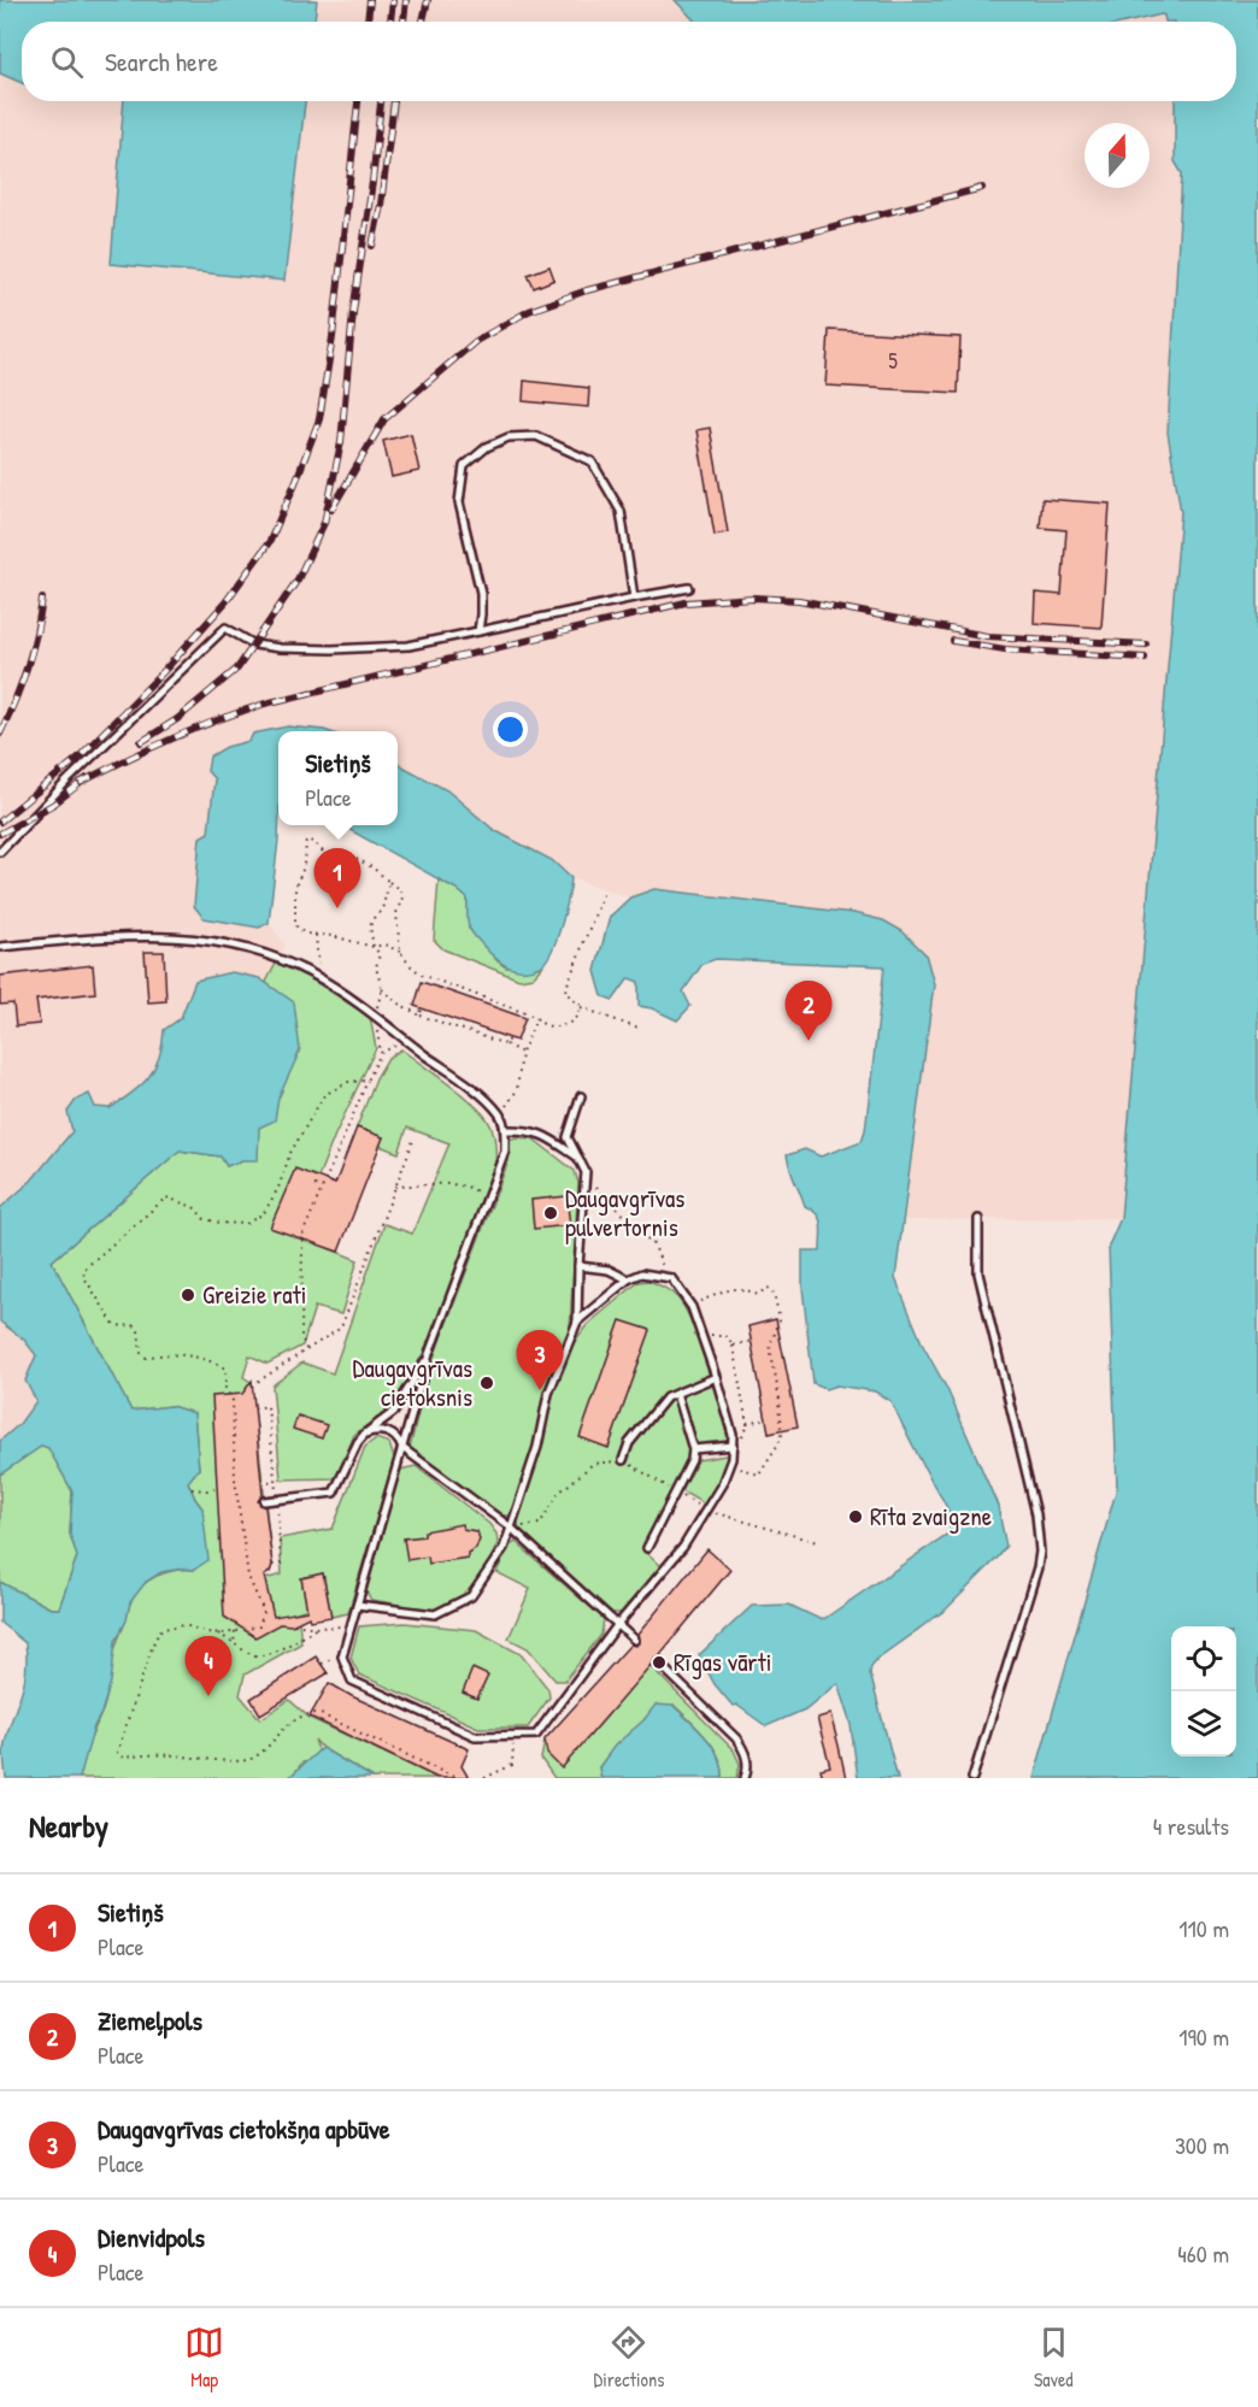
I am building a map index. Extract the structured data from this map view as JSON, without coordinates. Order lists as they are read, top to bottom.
{
  "places": [
    "Daugavgrīvas pulvertornis",
    "Greizie rati",
    "Daugavgrīvas cietoksnis",
    "Rīta zvaigzne",
    "Rīgas vārti"
  ],
  "house_numbers": ["5"],
  "north": "top",
  "page": {
    "search": "Search here",
    "popup": ["Sietiņš", "Place"],
    "pins": [
      "1",
      "2",
      "3",
      "4"
    ],
    "heading": ["Nearby", "4 results"],
    "list": [
      {
        "mark": "1",
        "name": "Sietiņš",
        "note": "Place",
        "value": "110 m"
      },
      {
        "mark": "2",
        "name": "Ziemeļpols",
        "note": "Place",
        "value": "190 m"
      },
      {
        "mark": "3",
        "name": "Daugavgrīvas cietokšņa apbūve",
        "note": "Place",
        "value": "300 m"
      },
      {
        "mark": "4",
        "name": "Dienvidpols",
        "note": "Place",
        "value": "460 m"
      }
    ],
    "nav": ["Map", "Directions", "Saved"]
  }
}
